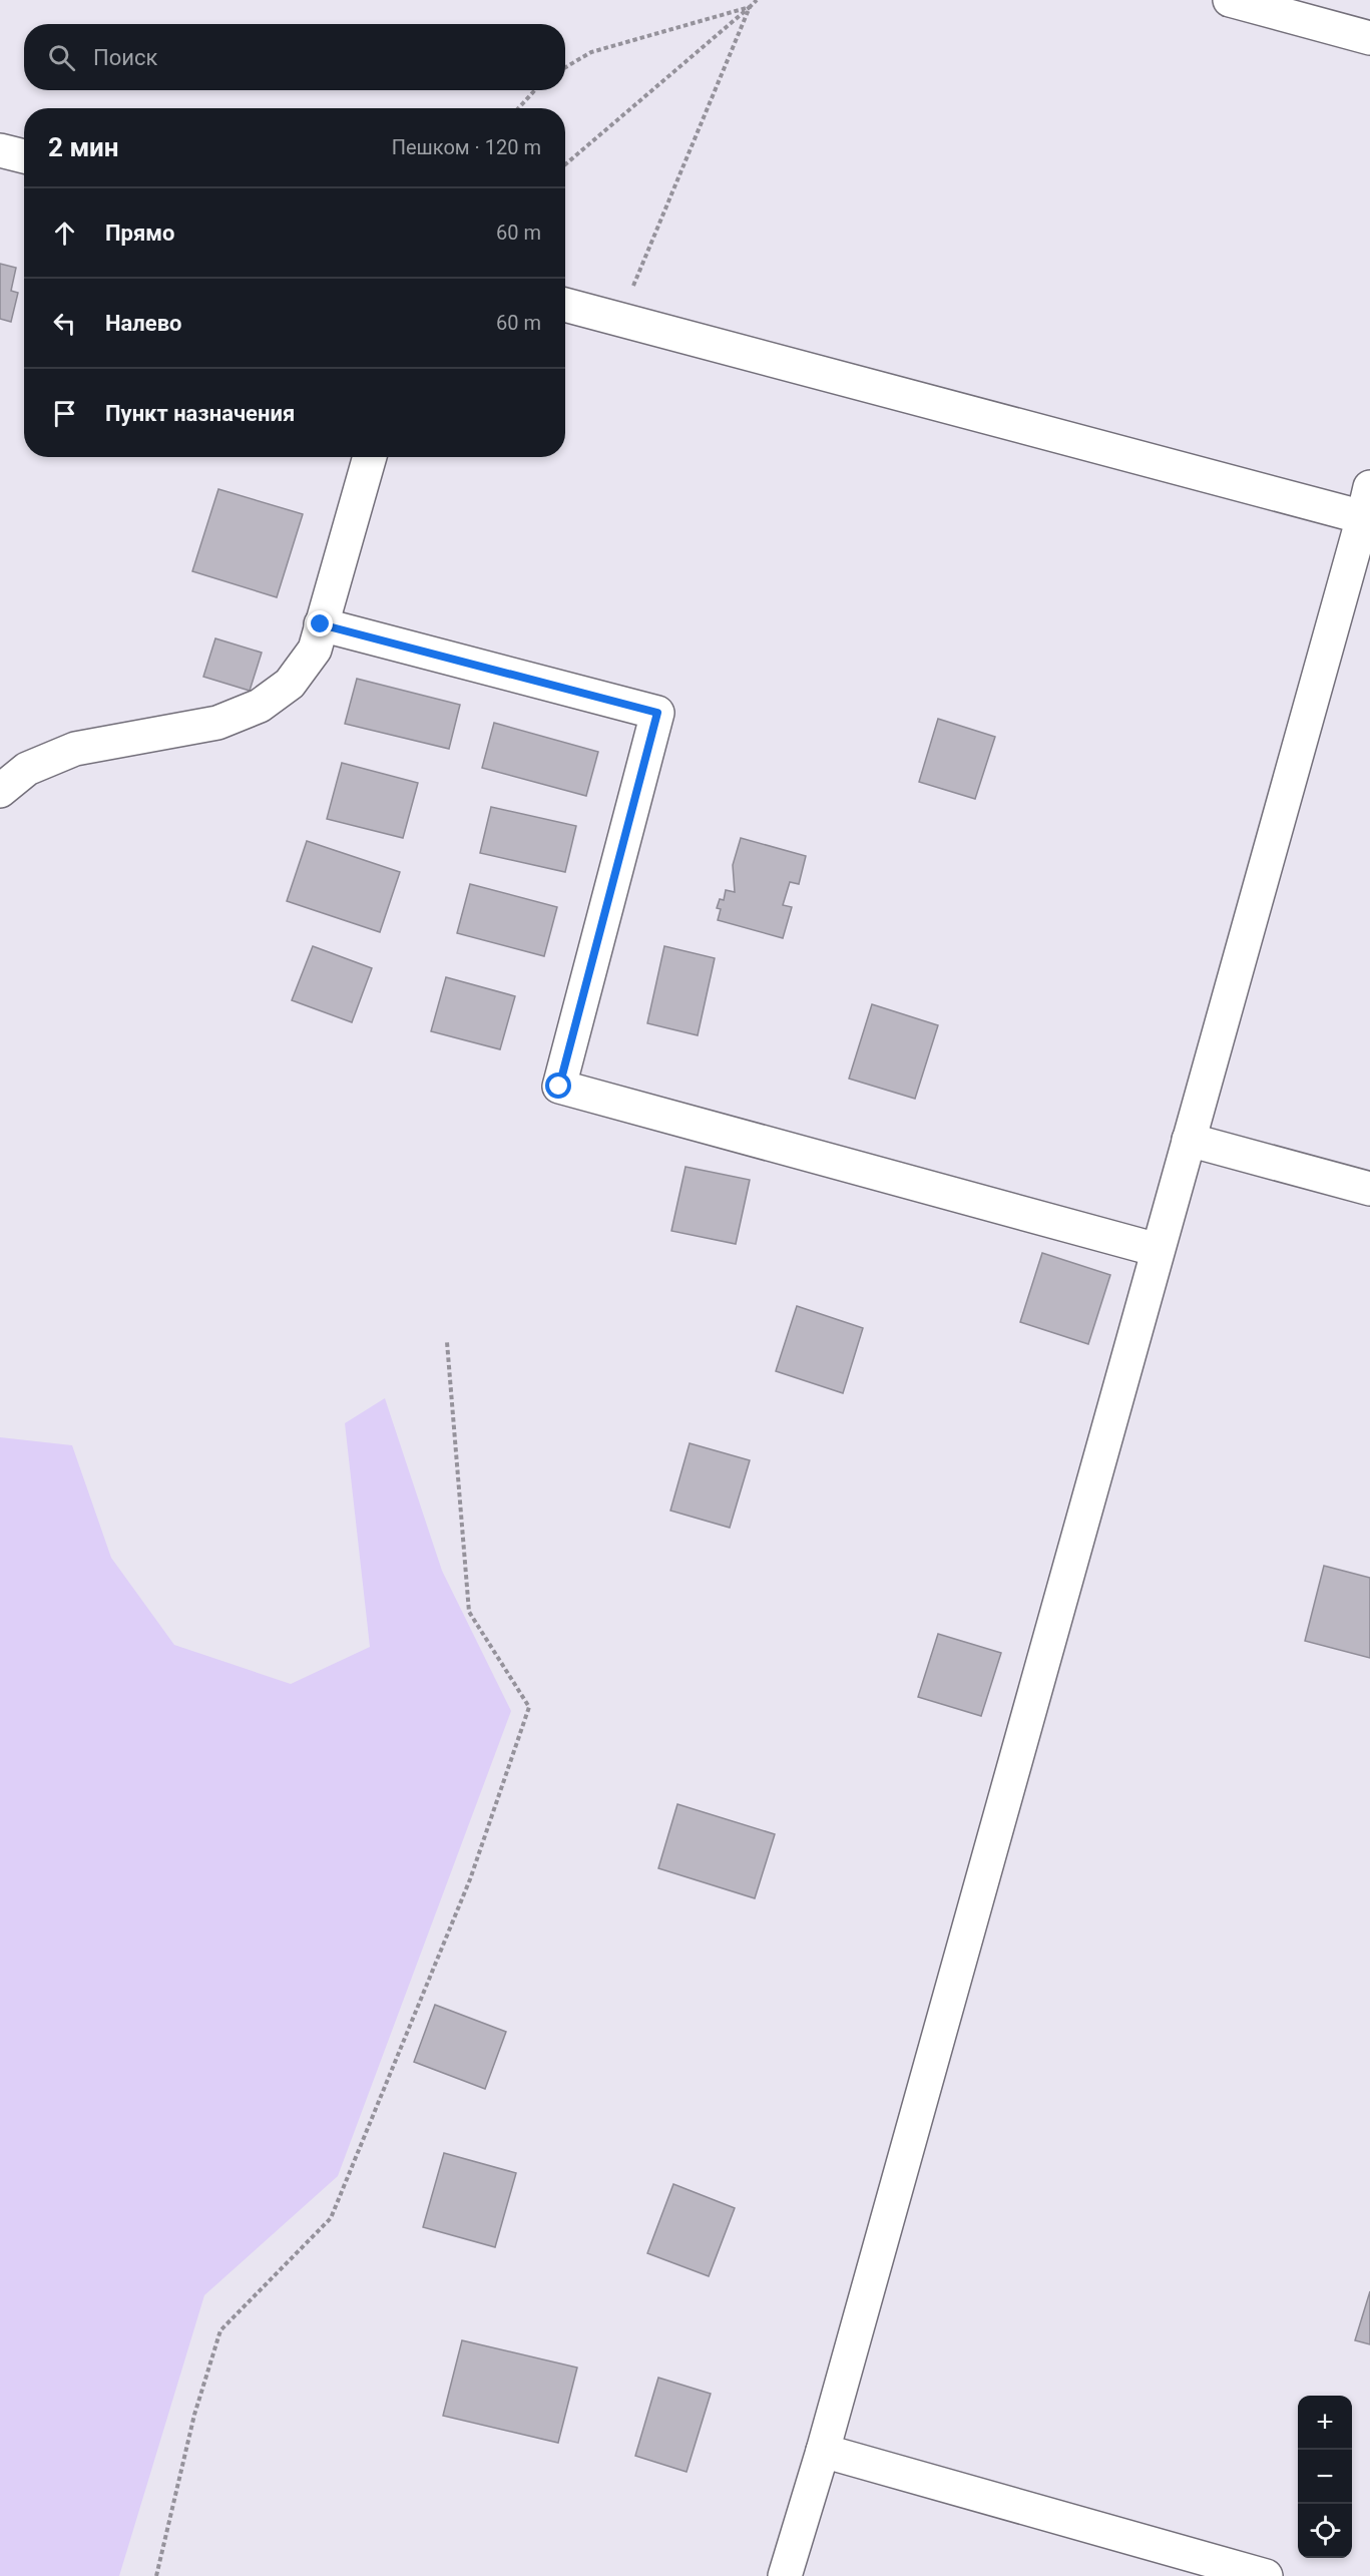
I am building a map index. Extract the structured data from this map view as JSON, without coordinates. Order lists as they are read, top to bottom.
{
  "page": {
    "search": "Поиск",
    "heading": ["2 мин", "Пешком · 120 m"],
    "list": [
      ["Прямо", "60 m"],
      ["Налево", "60 m"],
      "Пункт назначения"
    ],
    "map_buttons": ["+", "−"]
  }
}
